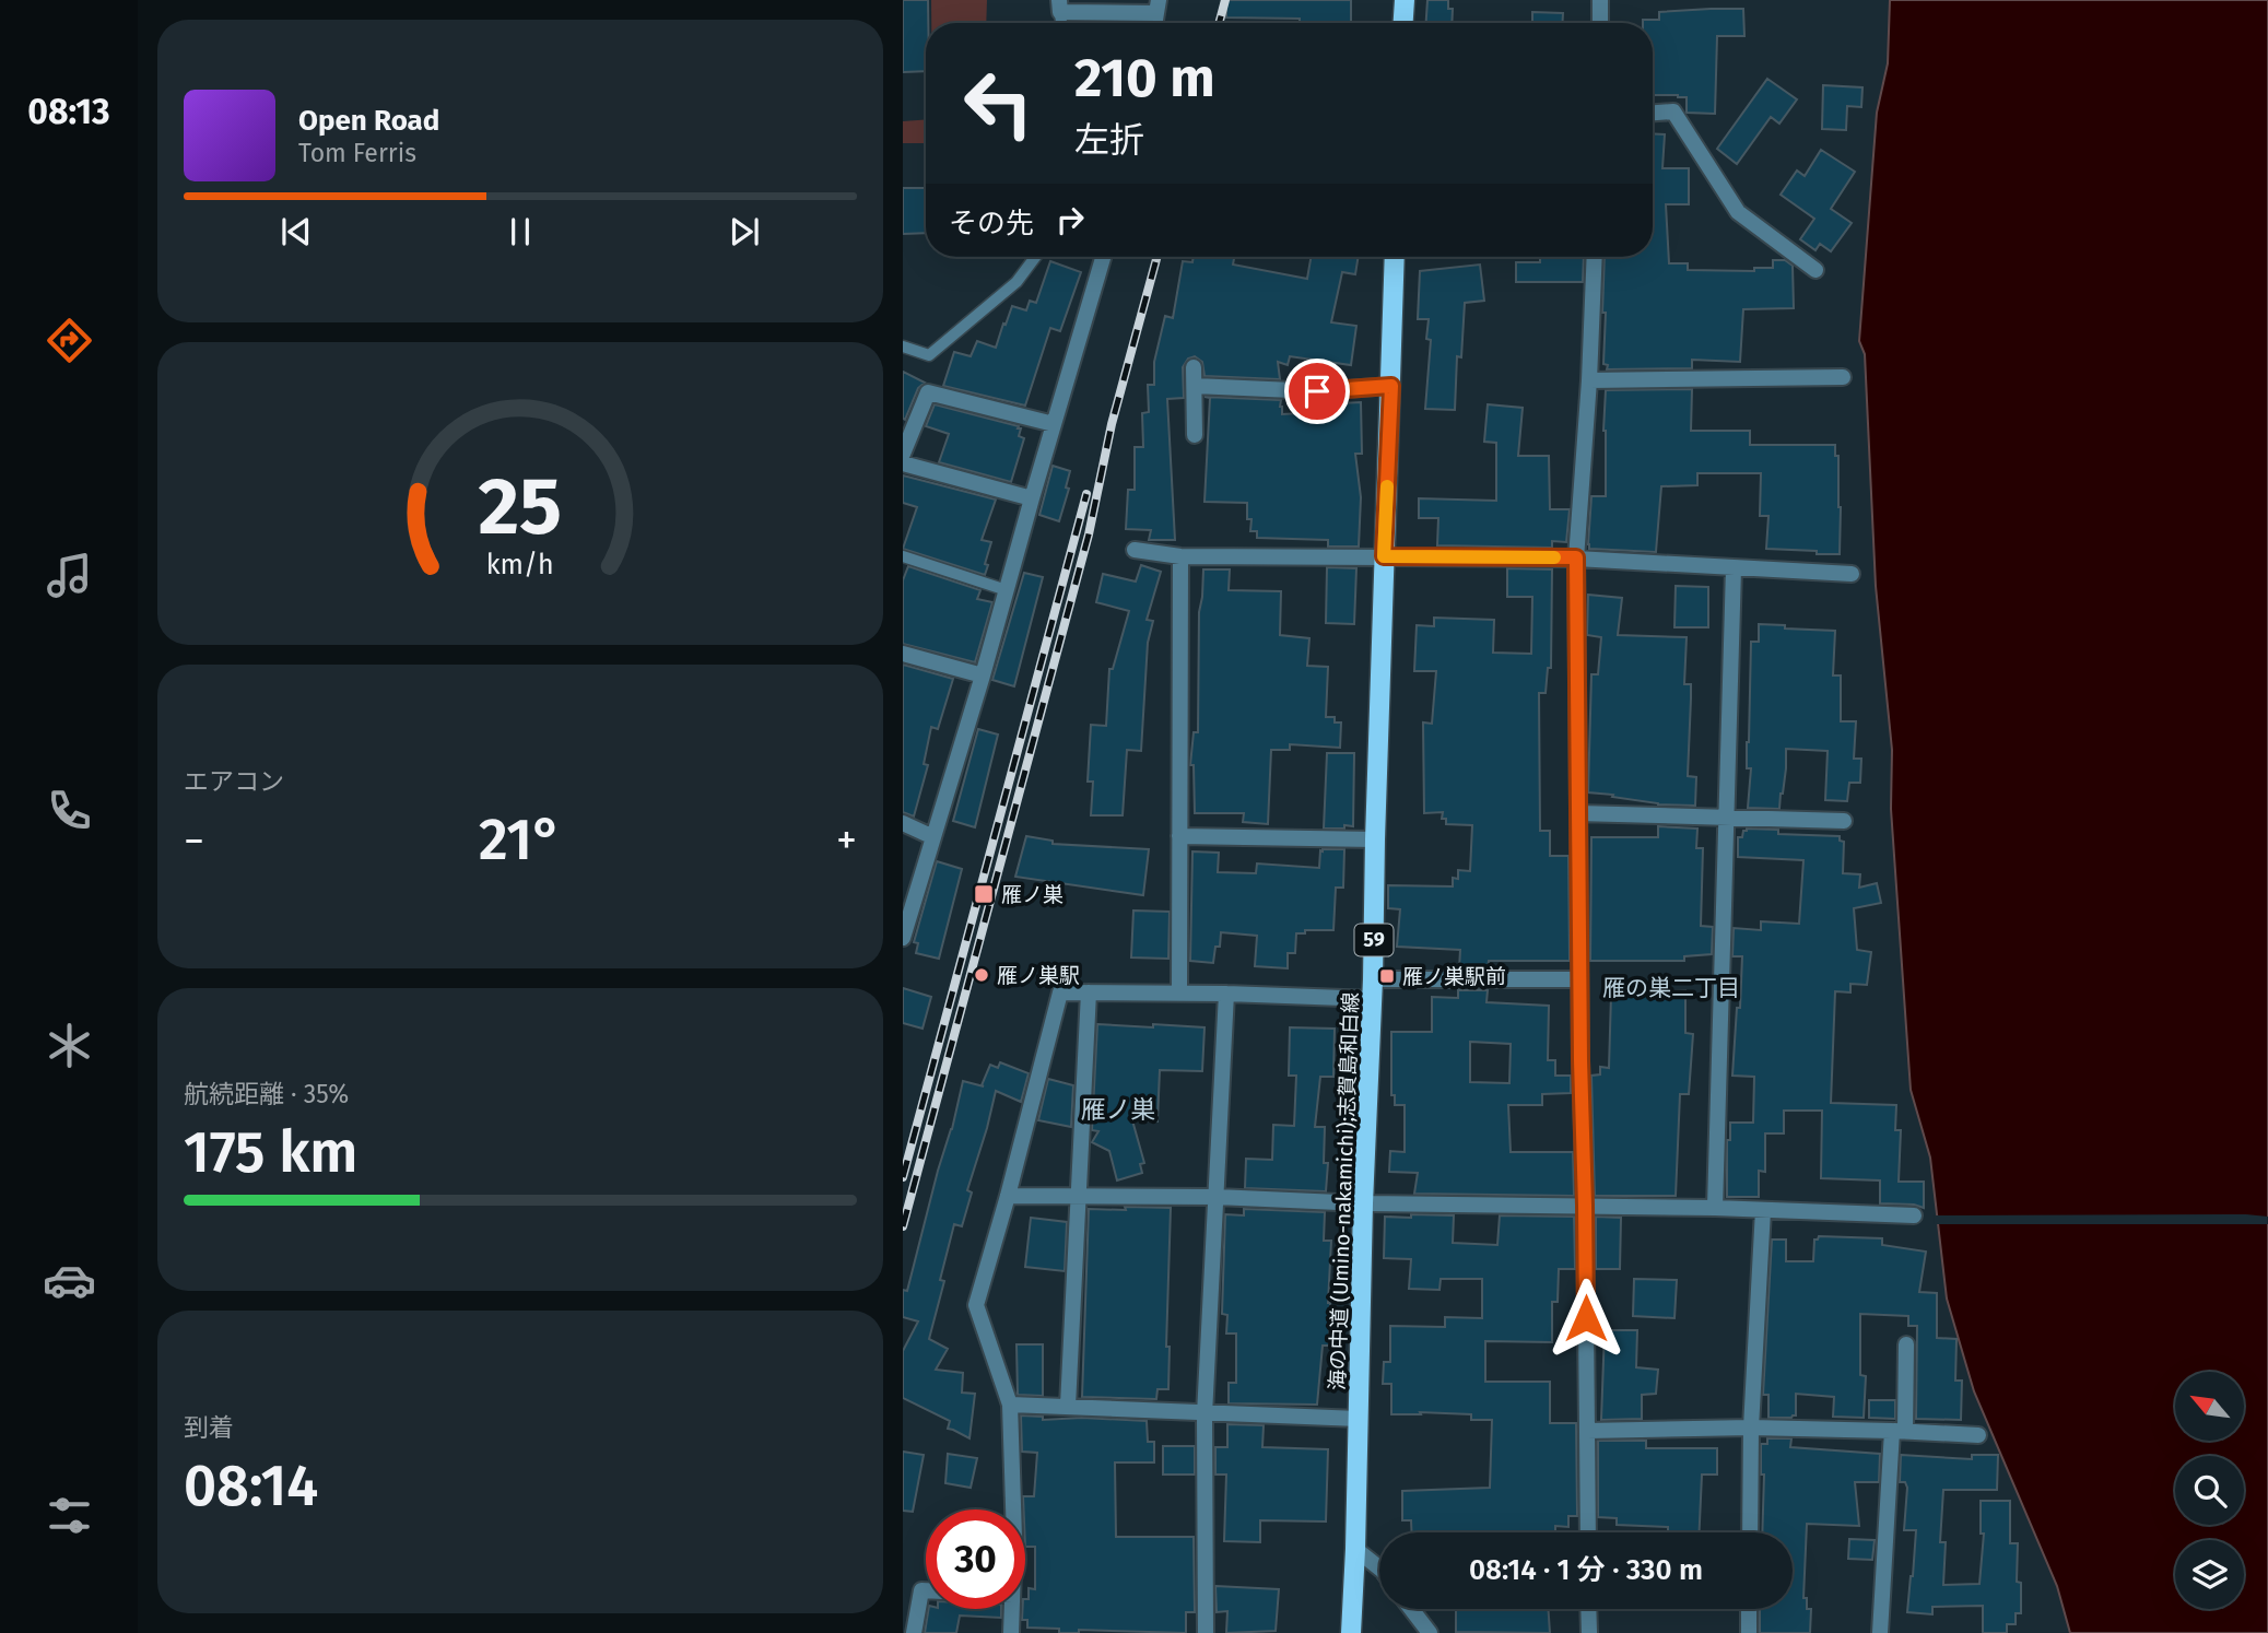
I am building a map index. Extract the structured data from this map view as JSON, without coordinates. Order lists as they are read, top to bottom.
{
  "streets": {
    "main road": ["59", "海の中道 (Umino-nakamichi);志賀島和白線"]
  },
  "districts": ["雁の巣二丁目", "雁ノ巣"],
  "places": {
    "transit": ["雁ノ巣", "雁ノ巣駅前"],
    "other": ["雁ノ巣駅"]
  },
  "north": "top left",
  "page": {
    "tabs": "08:13",
    "turn": ["210 m", "左折"],
    "song": ["Open Road", "Tom Ferris"],
    "then": "その先",
    "tile": [
      "エアコン",
      ["航続距離 · 35%", "175 km"],
      ["到着", "08:14"]
    ],
    "heat": ["−", "21°", "+"],
    "limit": "30",
    "trip": "08:14 · 1 分 · 330 m",
    "gauge": ["25", "km/h"]
  }
}
